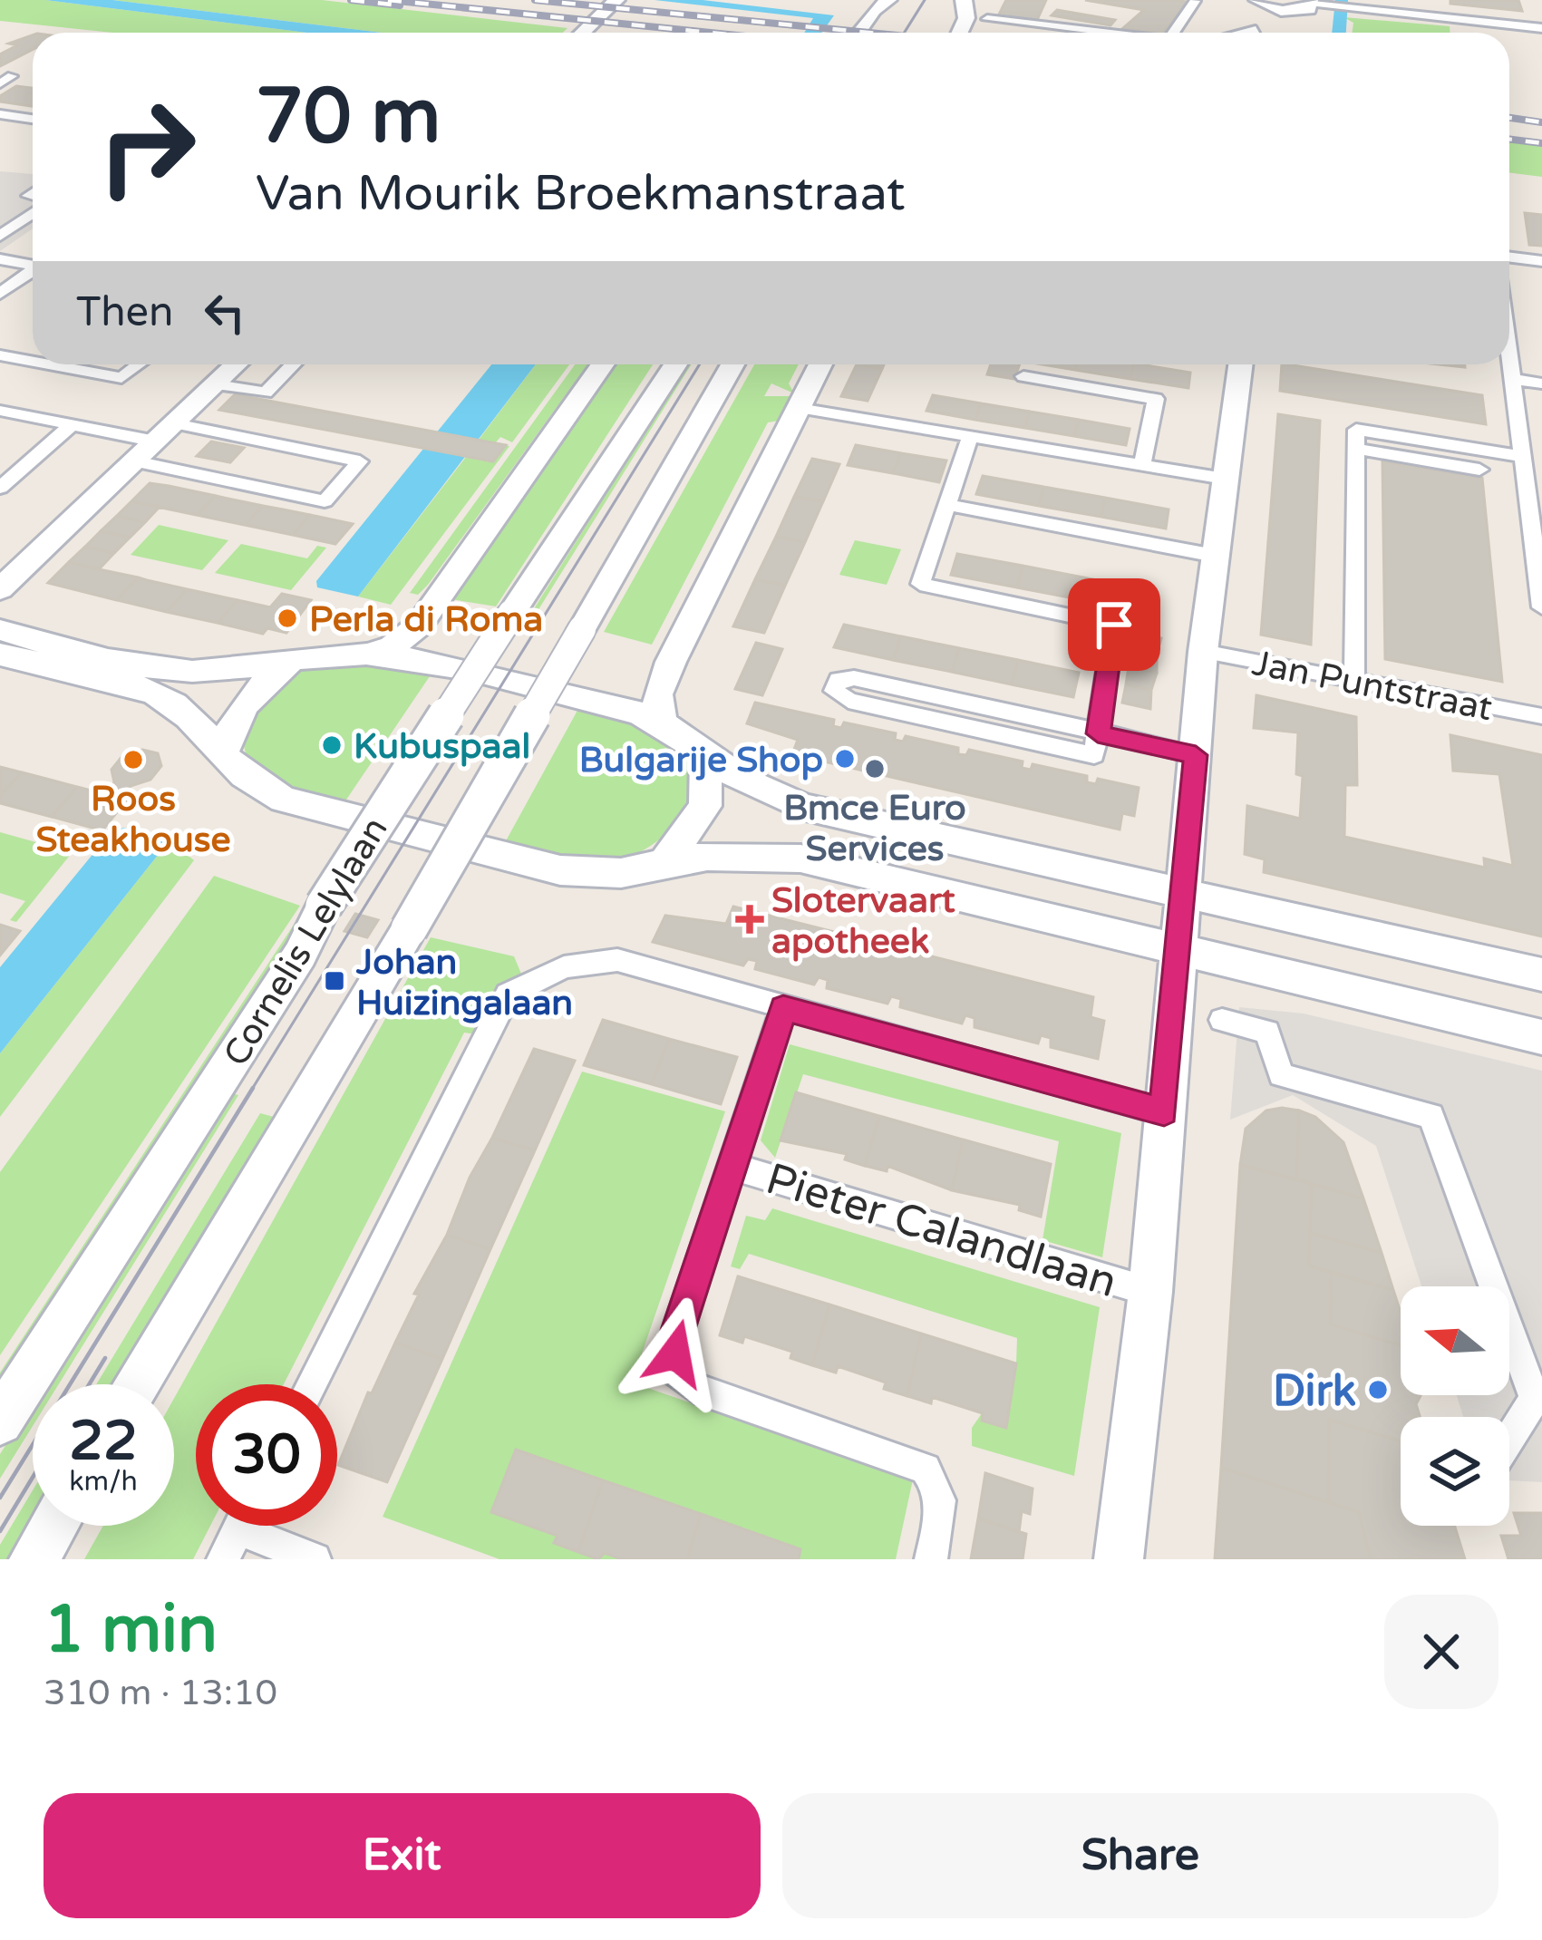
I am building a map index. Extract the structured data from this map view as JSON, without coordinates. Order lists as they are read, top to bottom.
{
  "streets": {
    "main road": ["Cornelis Lelylaan", "Pieter Calandlaan"],
    "street": ["Jan Puntstraat"]
  },
  "crossings": [
    ["Jan Puntstraat", "Pieter Calandlaan"]
  ],
  "places": {
    "other": [
      "Perla di Roma",
      "Kubuspaal",
      "Bulgarije Shop",
      "Roos Steakhouse",
      "Bmce Euro Services",
      "Dirk"
    ],
    "health": ["Slotervaart apotheek"],
    "transit": ["Johan Huizingalaan"]
  },
  "north": "left",
  "page": {
    "turn": ["70 m", "Van Mourik Broekmanstraat"],
    "then": "Then",
    "speed": "22 km/h",
    "limit": "30",
    "heading": ["1 min", "310 m · 13:10"],
    "buttons": ["Exit", "Share"]
  }
}
